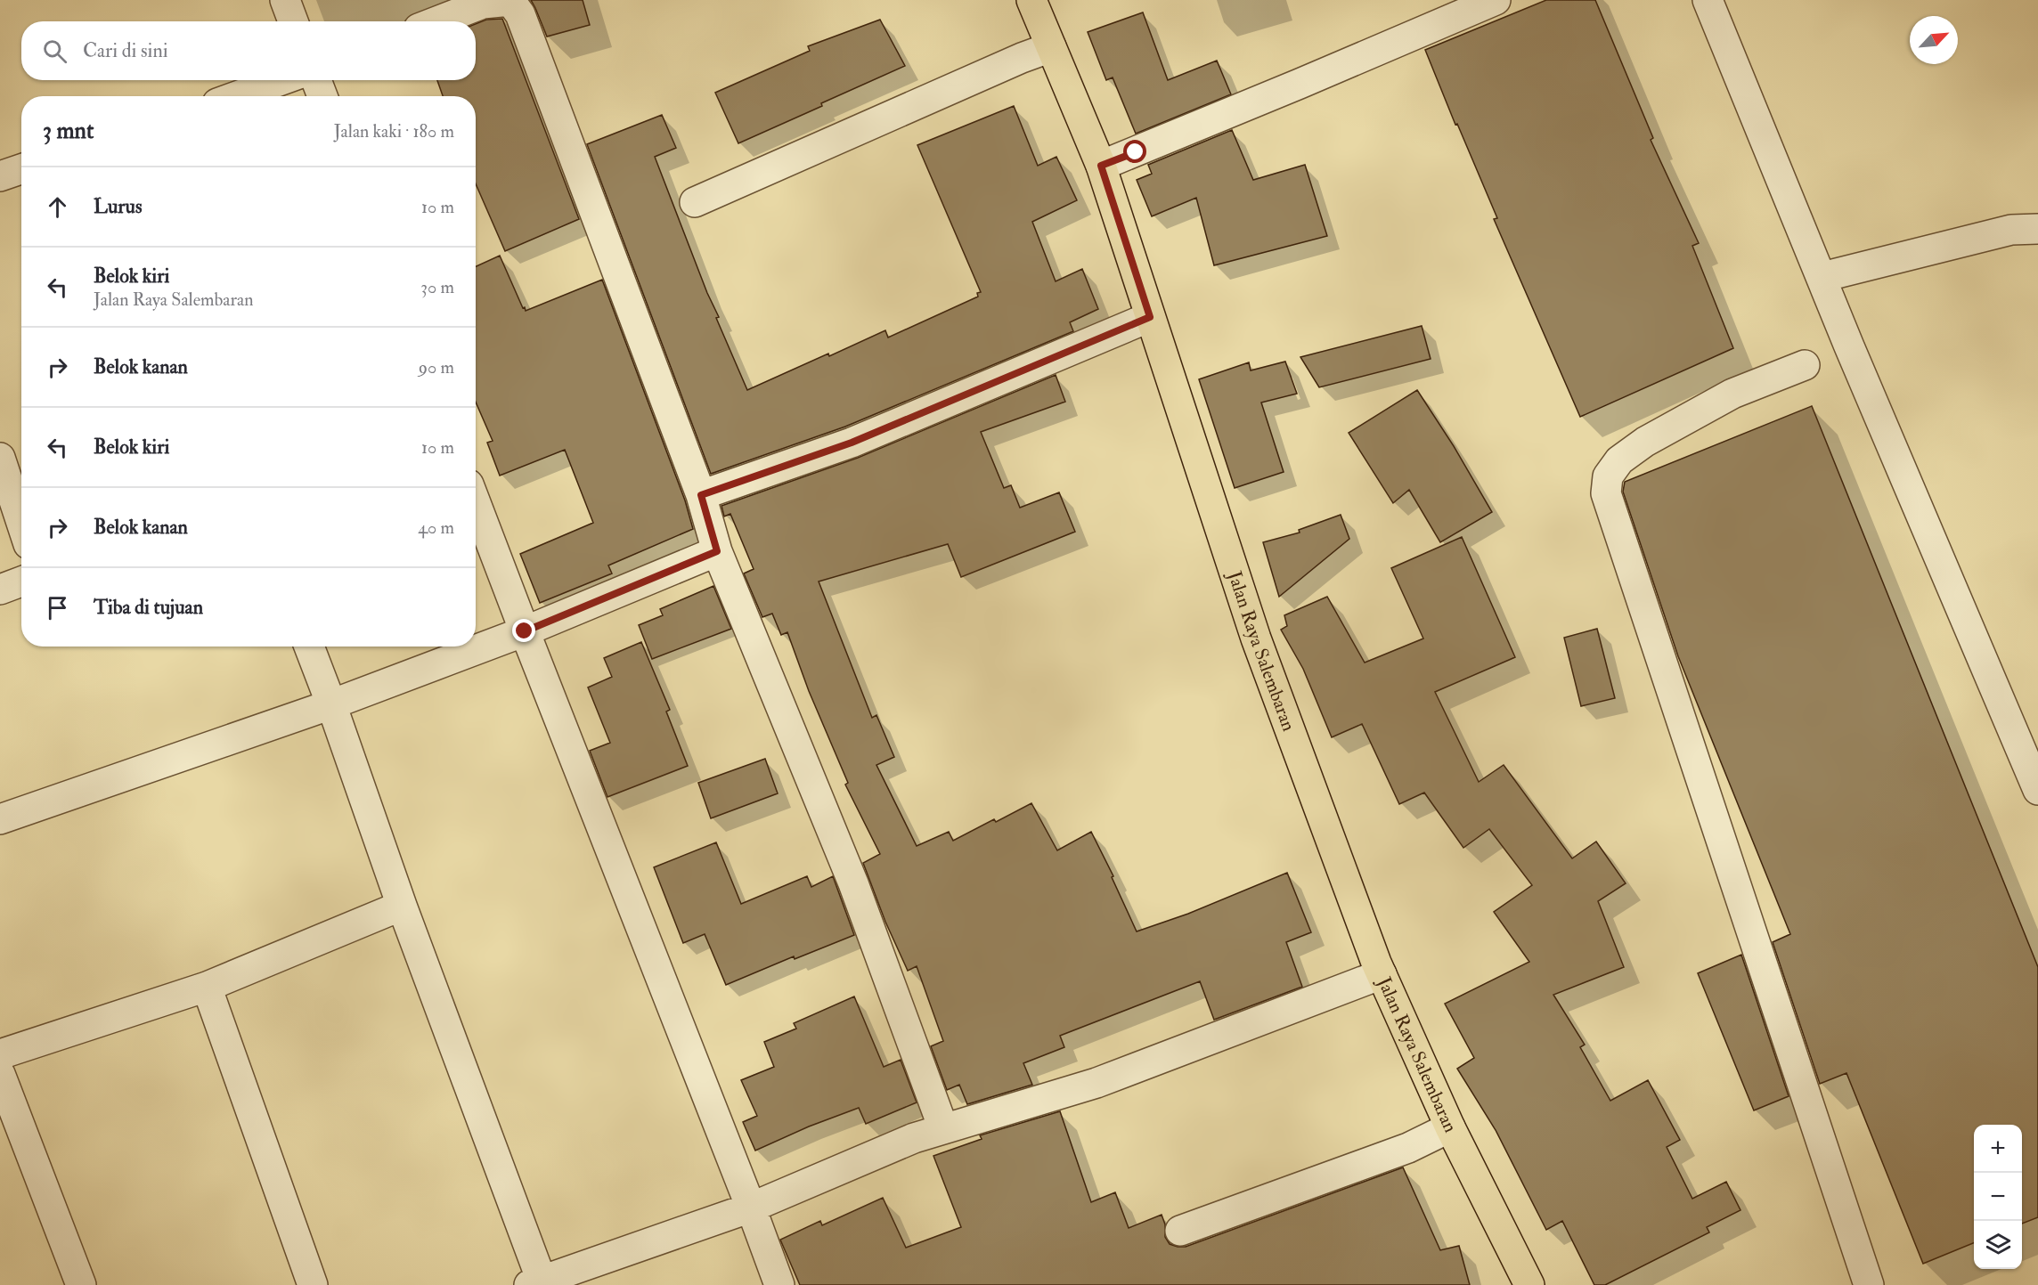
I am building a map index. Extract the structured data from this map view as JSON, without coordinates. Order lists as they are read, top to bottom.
{
  "streets": {
    "main road": ["Jalan Raya Salembaran"]
  },
  "north": "top right",
  "page": {
    "search": "Cari di sini",
    "heading": ["3 mnt", "Jalan kaki · 180 m"],
    "list": [
      ["Lurus", "10 m"],
      ["Belok kiri", "Jalan Raya Salembaran", "30 m"],
      ["Belok kanan", "90 m"],
      ["Belok kiri", "10 m"],
      ["Belok kanan", "40 m"],
      "Tiba di tujuan"
    ],
    "map_buttons": ["+", "−"]
  }
}
